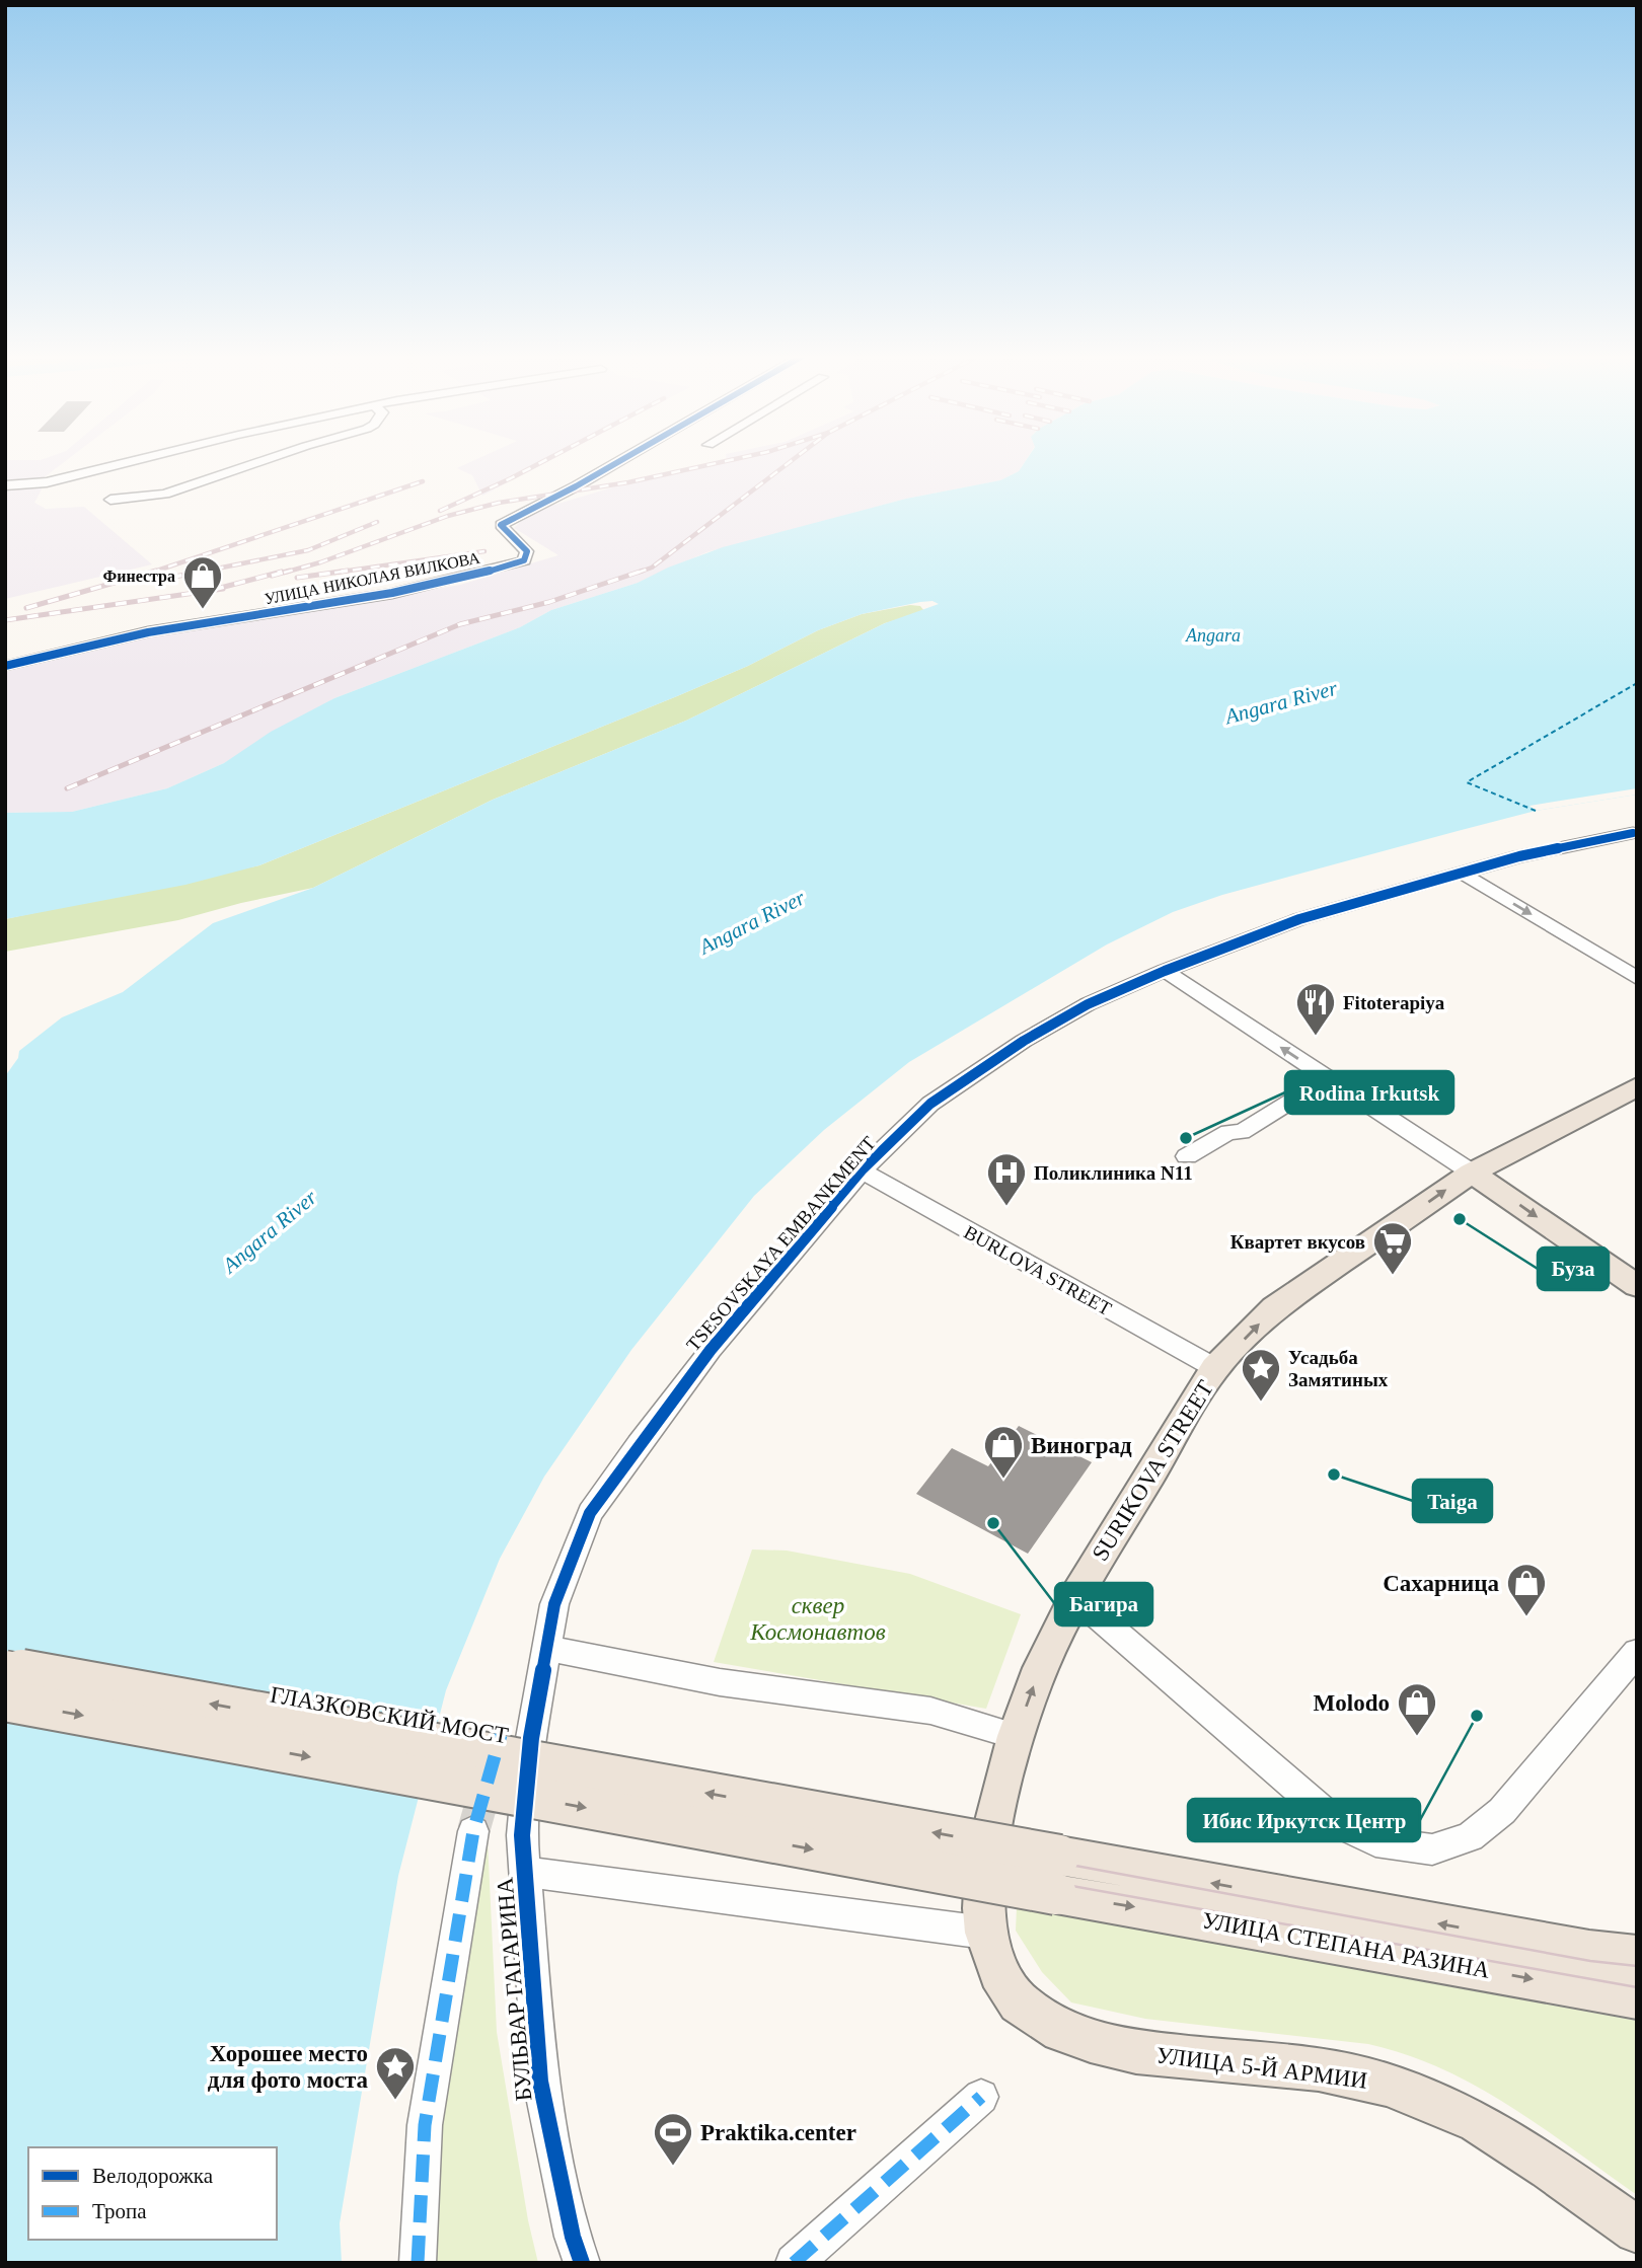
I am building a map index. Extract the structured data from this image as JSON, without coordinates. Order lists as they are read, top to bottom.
{
  "streets": {
    "main road": [
      "SURIKOVA STREET",
      "ГЛАЗКОВСКИЙ МОСТ",
      "УЛИЦА СТЕПАНА РАЗИНА",
      "УЛИЦА 5-Й АРМИИ"
    ],
    "street": [
      "УЛИЦА НИКОЛАЯ ВИЛКОВА",
      "TSESOVSKAYA EMBANKMENT",
      "BURLOVA STREET",
      "БУЛЬВАР ГАГАРИНА"
    ]
  },
  "crossings": [
    ["TSESOVSKAYA EMBANKMENT", "BURLOVA STREET"],
    ["TSESOVSKAYA EMBANKMENT", "БУЛЬВАР ГАГАРИНА"],
    ["BURLOVA STREET", "SURIKOVA STREET"],
    ["SURIKOVA STREET", "УЛИЦА 5-Й АРМИИ"],
    ["ГЛАЗКОВСКИЙ МОСТ", "УЛИЦА СТЕПАНА РАЗИНА"]
  ],
  "one_way": ["SURIKOVA STREET"],
  "water": ["Angara", "Angara River"],
  "parks": ["сквер Космонавтов"],
  "places": {
    "shop": [
      "Финестра",
      "Виноград",
      "Сахарница",
      "Molodo"
    ],
    "restaurant": ["Fitoterapiya"],
    "other": [
      "Rodina Irkutsk",
      "Буза",
      "Taiga",
      "Багира",
      "Ибис Иркутск Центр"
    ],
    "hospital": ["Поликлиника N11"],
    "supermarket": ["Квартет вкусов"],
    "place": ["Усадьба Замятиных", "Хорошее место для фото моста"],
    "sports": ["Praktika.center"]
  },
  "legend": ["Велодорожка", "Тропа"]
}
